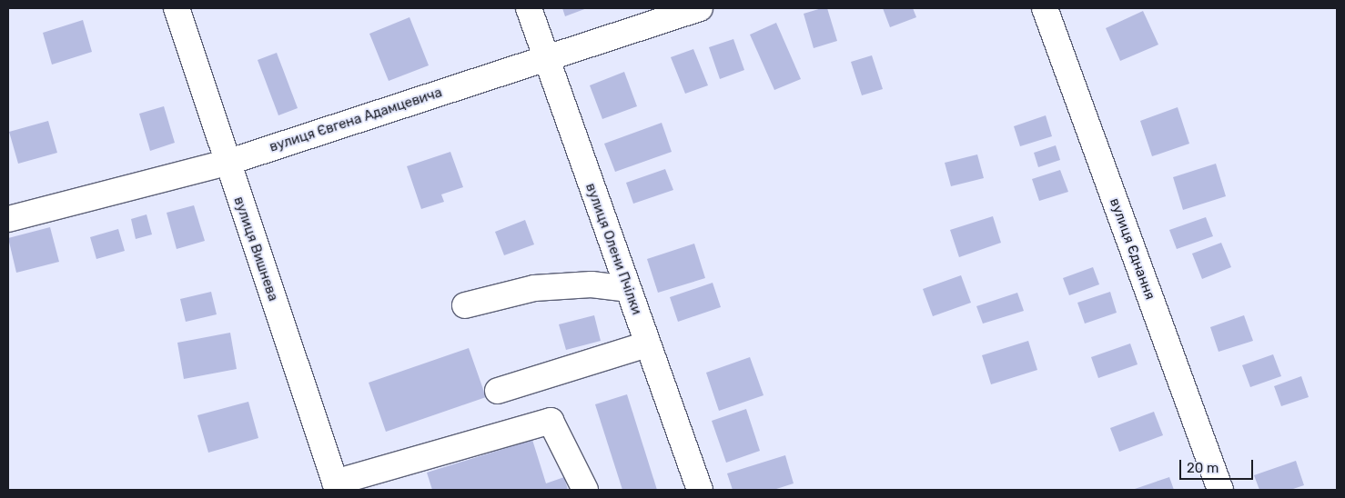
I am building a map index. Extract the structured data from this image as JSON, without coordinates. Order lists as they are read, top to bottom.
{
  "streets": {
    "street": [
      "вулиця Євгена Адамцевича",
      "вулиця Вишнева",
      "вулиця Олени Пчілки",
      "вулиця Єднання"
    ]
  },
  "crossings": [
    ["вулиця Євгена Адамцевича", "вулиця Вишнева"],
    ["вулиця Євгена Адамцевича", "вулиця Олени Пчілки"]
  ],
  "scale_bar": "20 m"
}
